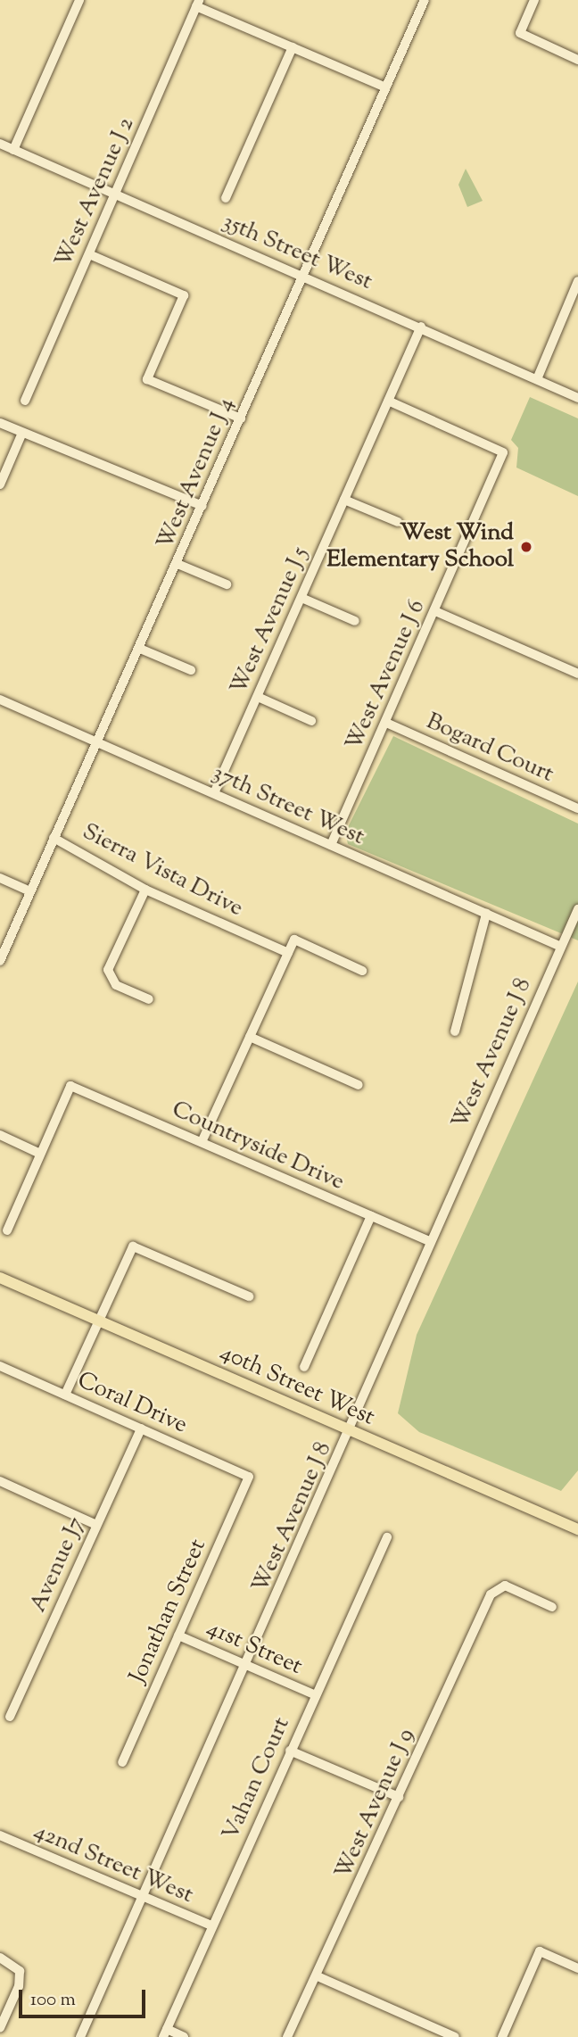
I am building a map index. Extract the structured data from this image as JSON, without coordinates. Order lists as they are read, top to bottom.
{
  "streets": {
    "main road": ["40th Street West"],
    "street": [
      "West Avenue J 2",
      "35th Street West",
      "West Avenue J 4",
      "West Avenue J 5",
      "West Avenue J 6",
      "Bogard Court",
      "37th Street West",
      "Sierra Vista Drive",
      "West Avenue J 8",
      "Countryside Drive",
      "Coral Drive",
      "Avenue J7",
      "Jonathan Street",
      "41st Street",
      "Vahan Court",
      "West Avenue J 9",
      "42nd Street West"
    ]
  },
  "crossings": [
    ["West Avenue J 2", "35th Street West"],
    ["35th Street West", "West Avenue J 4"],
    ["35th Street West", "West Avenue J 5"],
    ["West Avenue J 4", "37th Street West"],
    ["West Avenue J 4", "Sierra Vista Drive"],
    ["West Avenue J 5", "West Avenue J 6"],
    ["West Avenue J 5", "37th Street West"],
    ["West Avenue J 6", "Bogard Court"],
    ["West Avenue J 6", "37th Street West"],
    ["37th Street West", "West Avenue J 8"],
    ["West Avenue J 8", "Countryside Drive"],
    ["West Avenue J 8", "40th Street West"],
    ["West Avenue J 8", "41st Street"],
    ["West Avenue J 8", "42nd Street West"],
    ["Coral Drive", "Avenue J7"],
    ["Coral Drive", "Jonathan Street"],
    ["Jonathan Street", "41st Street"],
    ["41st Street", "Vahan Court"],
    ["Vahan Court", "42nd Street West"]
  ],
  "places": ["West Wind Elementary School"],
  "scale_bar": "100 m"
}
